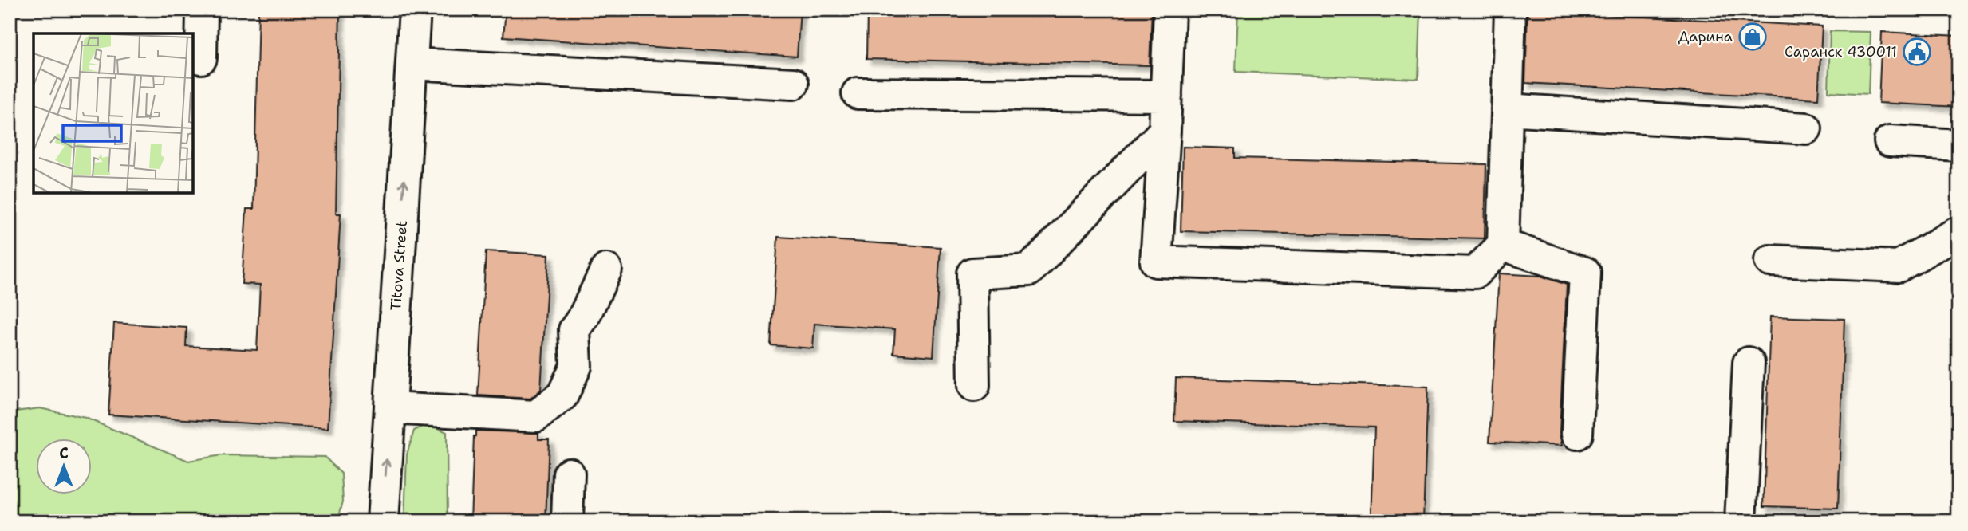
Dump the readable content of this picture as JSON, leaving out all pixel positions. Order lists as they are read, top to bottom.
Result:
{
  "streets": {
    "main road": ["Titova Street"]
  },
  "one_way": ["Titova Street"],
  "places": {
    "shop": ["Дарина"],
    "public building": ["Саранск 430011"]
  },
  "north": "top"
}
